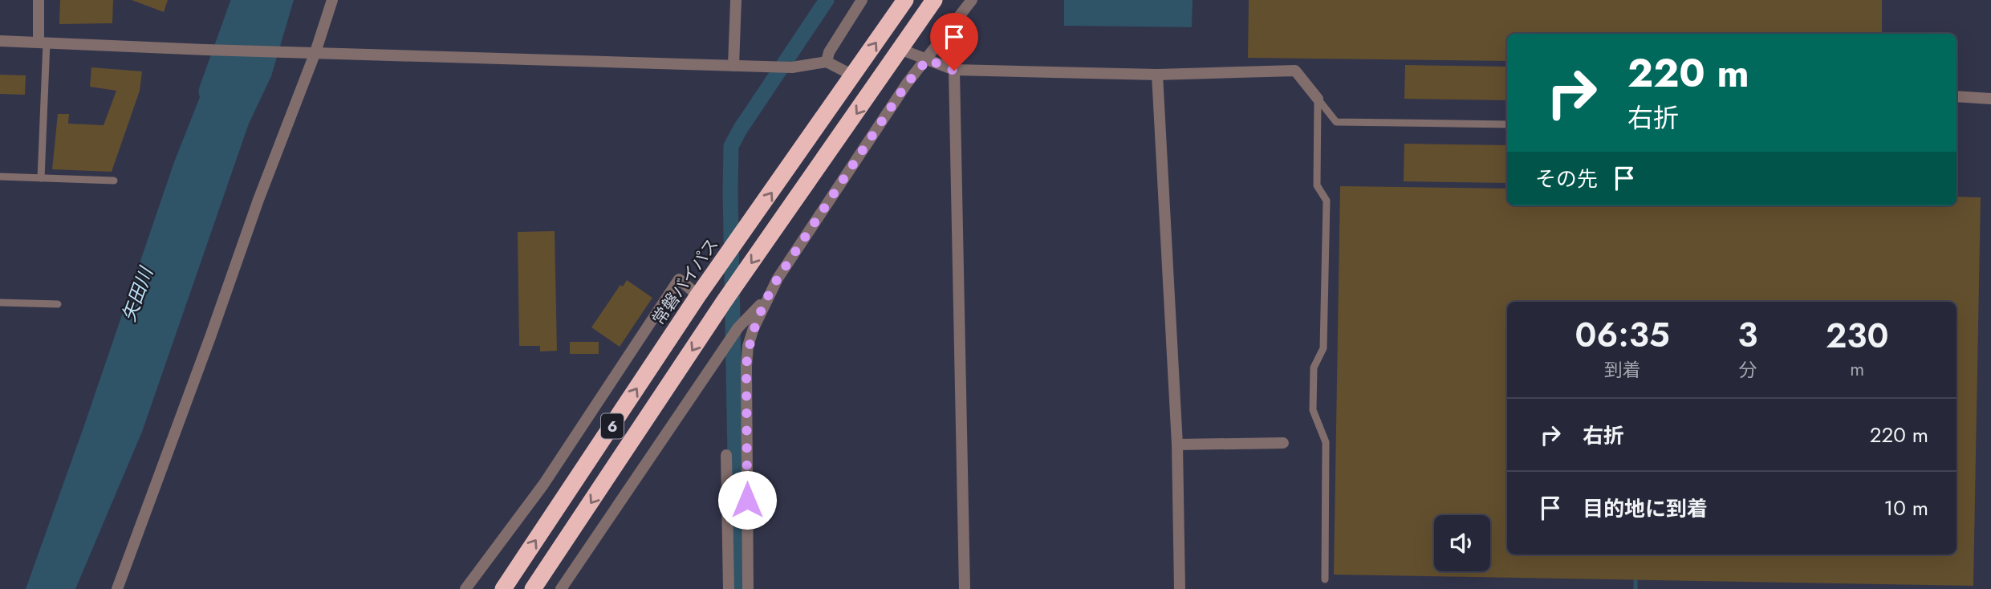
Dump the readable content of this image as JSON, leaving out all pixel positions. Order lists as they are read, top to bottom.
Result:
{
  "streets": {
    "highway": ["常磐バイパス", "6"]
  },
  "water": ["矢田川"],
  "page": {
    "turn": ["220 m", "右折"],
    "then": "その先",
    "eta": [
      "06:35",
      "到着",
      "3",
      "分",
      "230",
      "m"
    ],
    "list": [
      {
        "name": "右折",
        "value": "220 m"
      },
      {
        "name": "目的地に到着",
        "value": "10 m"
      }
    ]
  }
}
